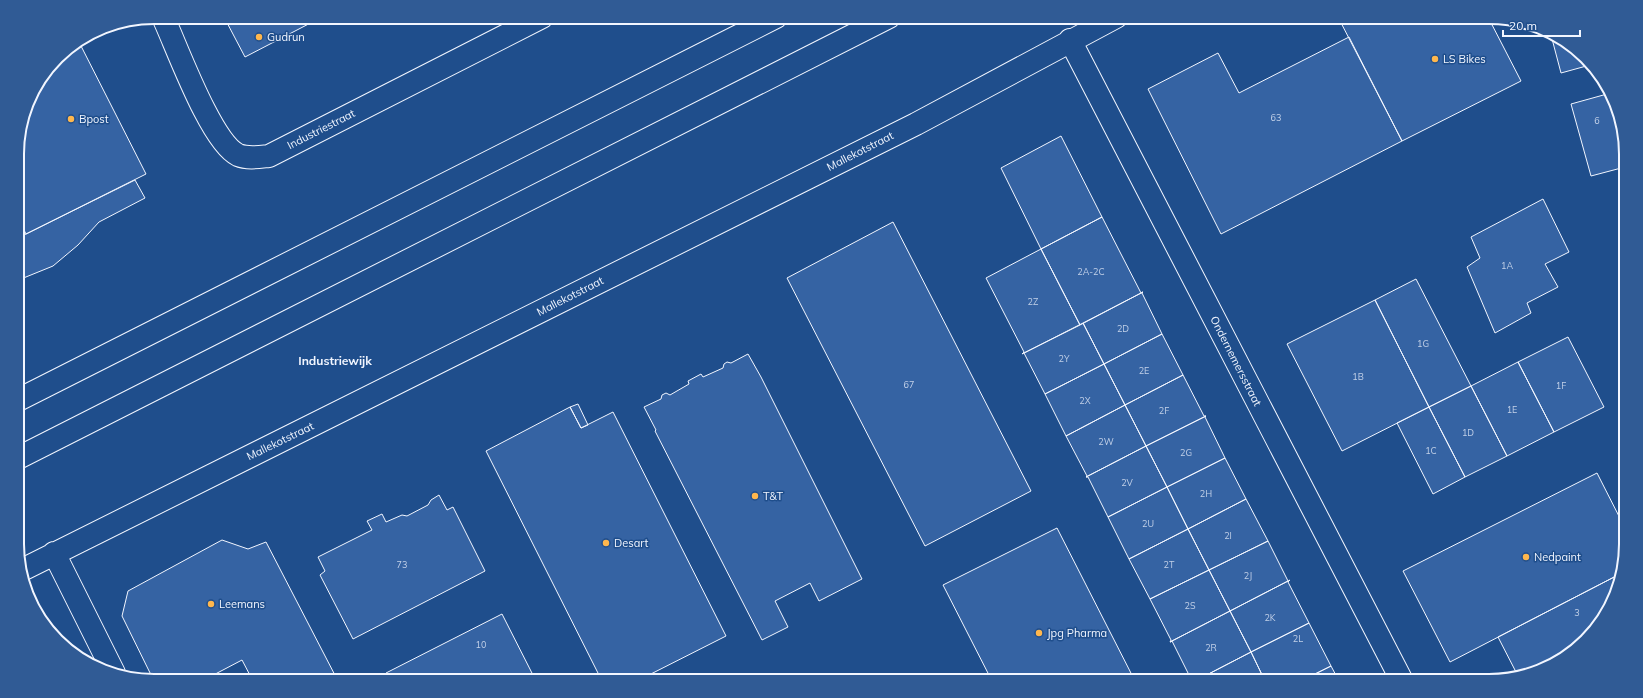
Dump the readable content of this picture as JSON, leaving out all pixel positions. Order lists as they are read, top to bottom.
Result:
{
  "streets": {
    "main road": ["Industriestraat", "Mallekotstraat", "Ondernemersstraat"]
  },
  "crossings": [
    ["Mallekotstraat", "Ondernemersstraat"]
  ],
  "districts": ["Industriewijk"],
  "places": [
    "Gudrun",
    "LS Bikes",
    "Bpost",
    "T&T",
    "Desart",
    "Nedpaint",
    "Leemans",
    "Jpg Pharma"
  ],
  "house_numbers": [
    "63",
    "6",
    "1A",
    "2A-2C",
    "2Z",
    "2D",
    "1G",
    "2Y",
    "2E",
    "1B",
    "67",
    "1F",
    "2X",
    "1E",
    "2F",
    "1D",
    "2W",
    "1C",
    "2G",
    "2V",
    "2H",
    "2U",
    "2I",
    "73",
    "2T",
    "2J",
    "2S",
    "3",
    "2K",
    "2L",
    "10",
    "2R"
  ],
  "scale_bar": "20 m"
}
